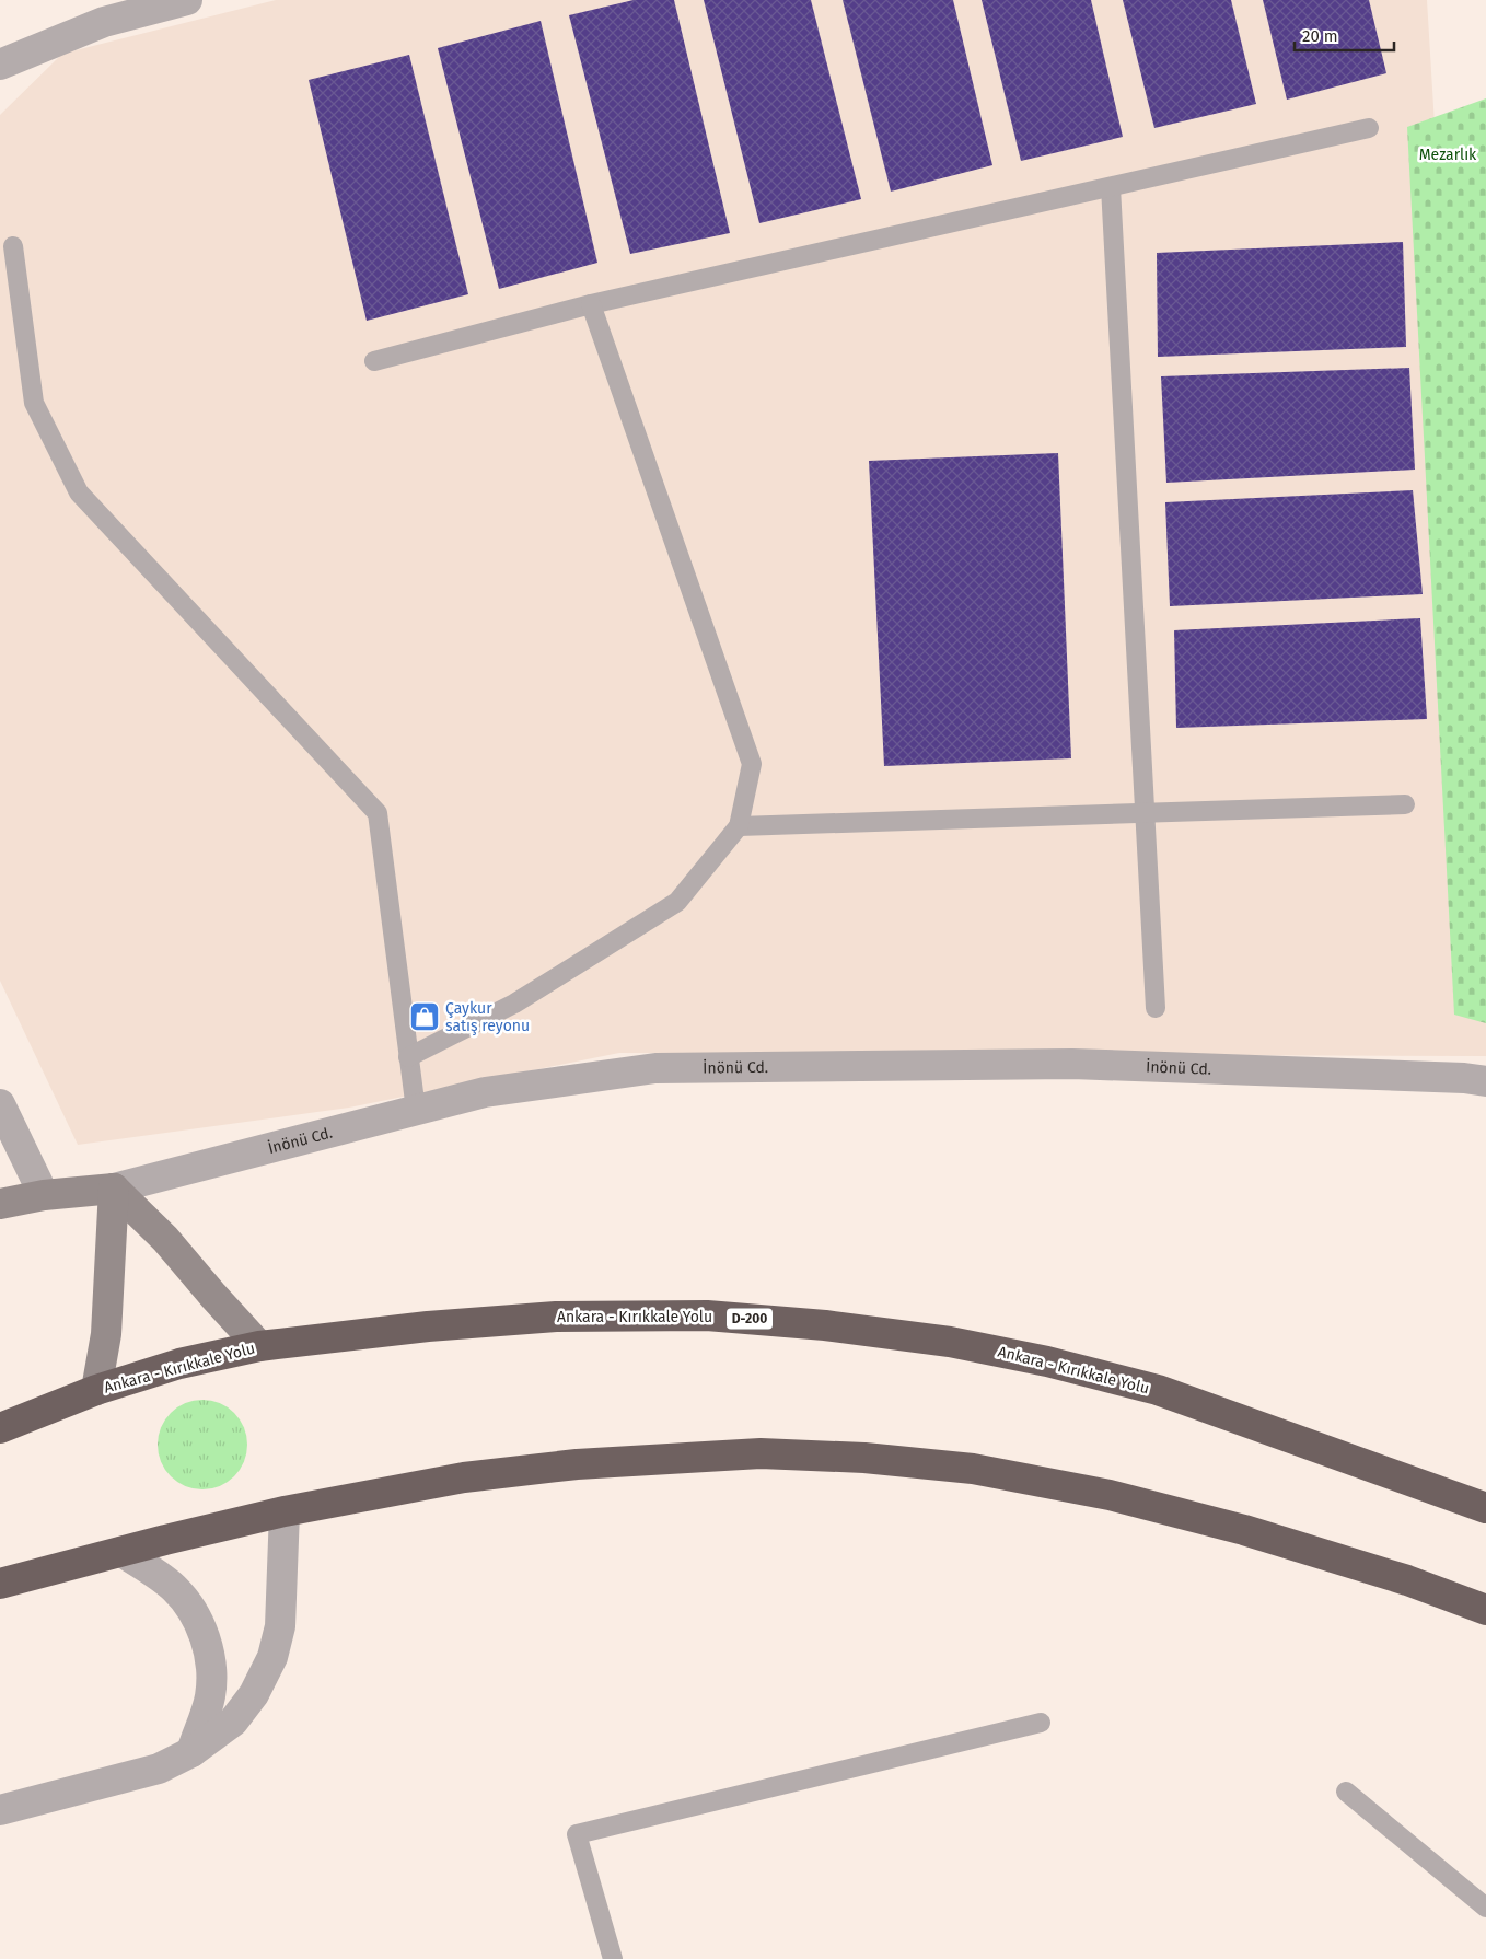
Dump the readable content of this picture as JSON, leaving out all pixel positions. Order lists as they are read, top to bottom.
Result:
{
  "streets": {
    "highway": ["Ankara - Kırıkkale Yolu", "D-200"],
    "street": ["İnönü Cd."]
  },
  "parks": ["Mezarlık"],
  "places": {
    "shop": ["Çaykur satış reyonu"]
  },
  "scale_bar": "20 m"
}
